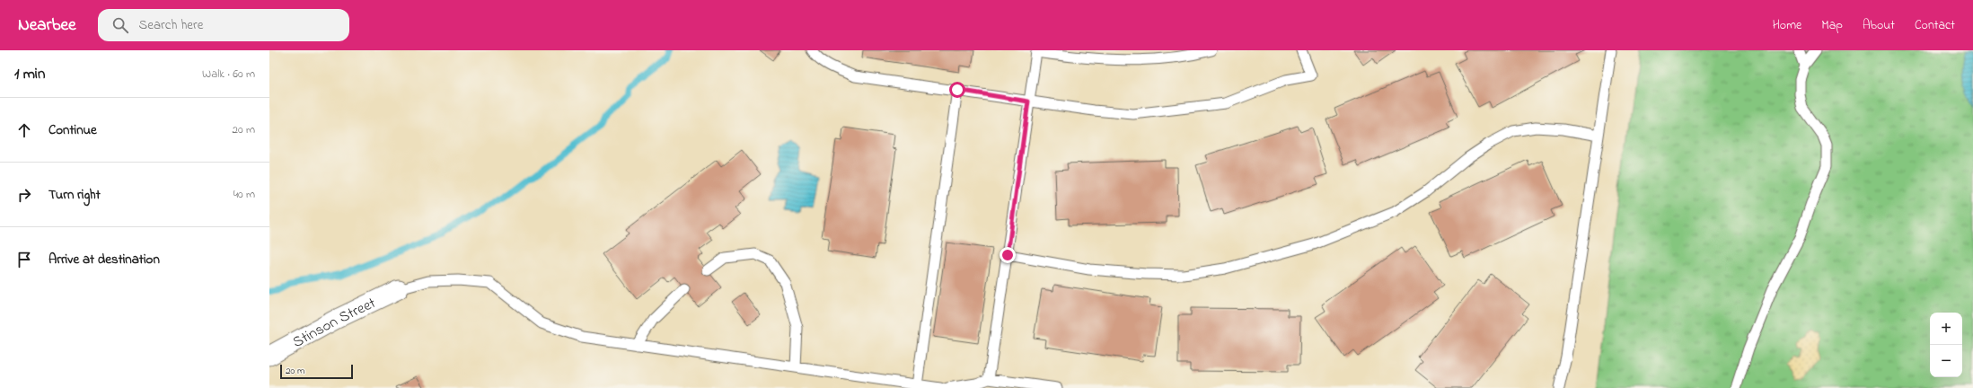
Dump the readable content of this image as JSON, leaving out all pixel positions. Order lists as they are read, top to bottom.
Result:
{
  "streets": {
    "street": ["Stinson Street"]
  },
  "scale_bar": "20 m",
  "page": {
    "header": "Nearbee",
    "search": "Search here",
    "nav": [
      "Home",
      "Map",
      "About",
      "Contact"
    ],
    "heading": ["1 min", "Walk · 60 m"],
    "list": [
      ["Continue", "20 m"],
      ["Turn right", "40 m"],
      "Arrive at destination"
    ],
    "map_buttons": ["+", "−"],
    "scale": "20 m"
  }
}
